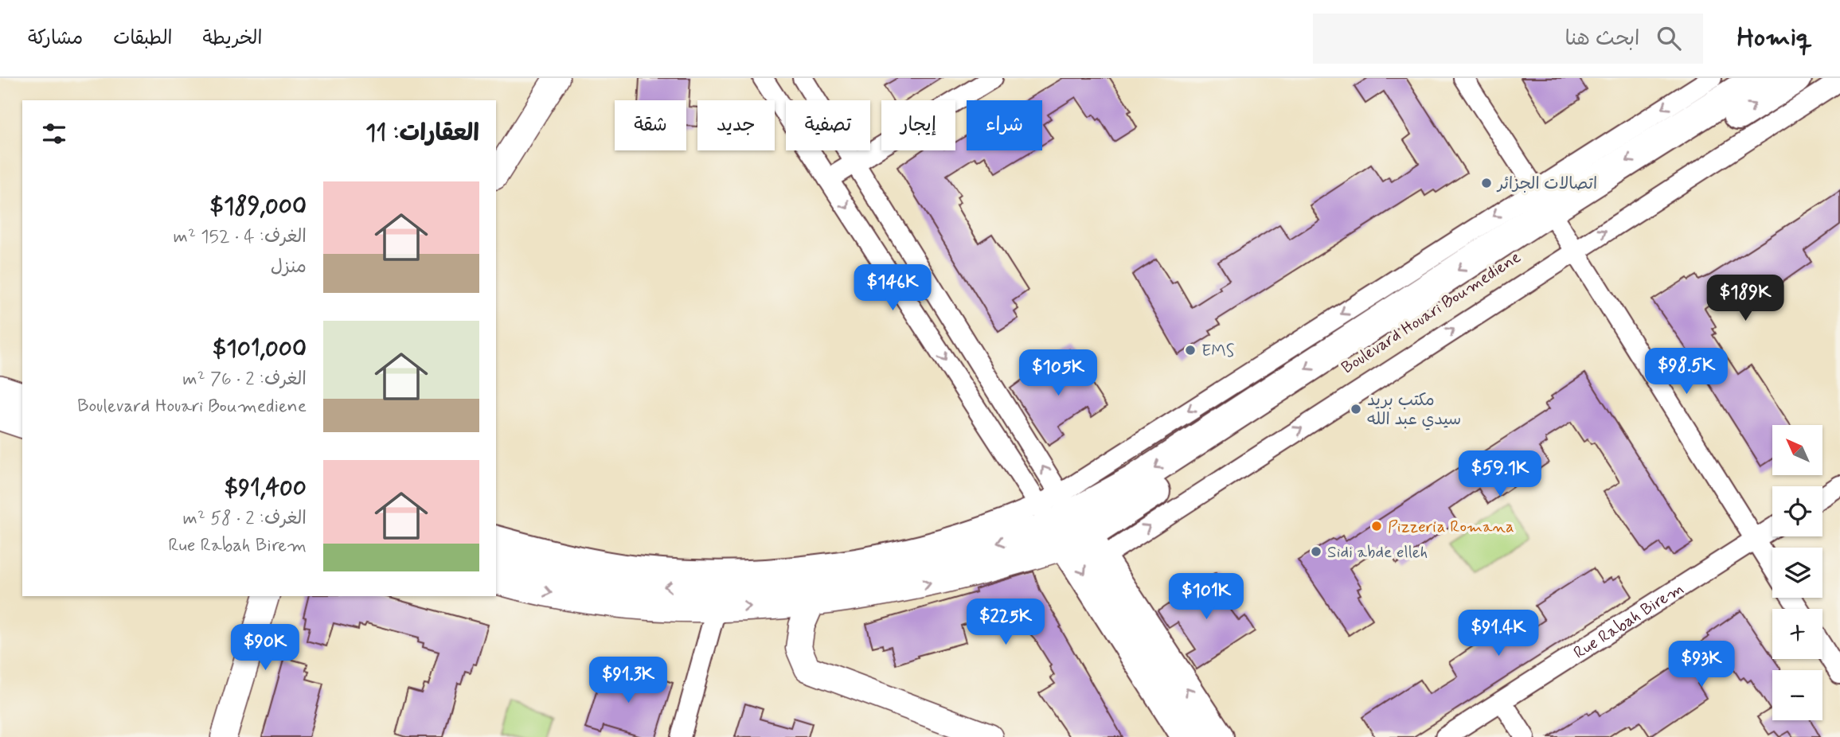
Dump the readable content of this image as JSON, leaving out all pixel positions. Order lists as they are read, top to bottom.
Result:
{
  "streets": {
    "main road": ["Boulevard Houari Boumediene"],
    "street": ["Rue Rabah Birem"]
  },
  "places": [
    "اتصالات الجزائر",
    "EMS",
    "مكتب بريد سيدي عبد الله",
    "Pizzeria Romana",
    "Sidi abde elleh"
  ],
  "north": "top left",
  "page": {
    "header": "Homiq",
    "search": "ابحث هنا",
    "nav": ["الخريطة", "الطبقات", "مشاركة"],
    "chip": [
      "شراء",
      "إيجار",
      "تصفية",
      "جديد",
      "شقة"
    ],
    "heading": "العقارات: 11",
    "list": [
      {
        "name": "$189,000",
        "note": "الغرف: 4 · 152 m² · منزل"
      },
      {
        "name": "$101,000",
        "note": "الغرف: 2 · 76 m² · Boulevard Houari Boumediene"
      },
      {
        "name": "$91,400",
        "note": "الغرف: 2 · 58 m² · Rue Rabah Birem"
      }
    ],
    "price": [
      "$146K",
      "$189K",
      "$98.5K",
      "$105K",
      "$59.1K",
      "$101K",
      "$225K",
      "$91.4K",
      "$90K",
      "$93K",
      "$91.3K"
    ],
    "map_buttons": ["+", "−"]
  }
}
